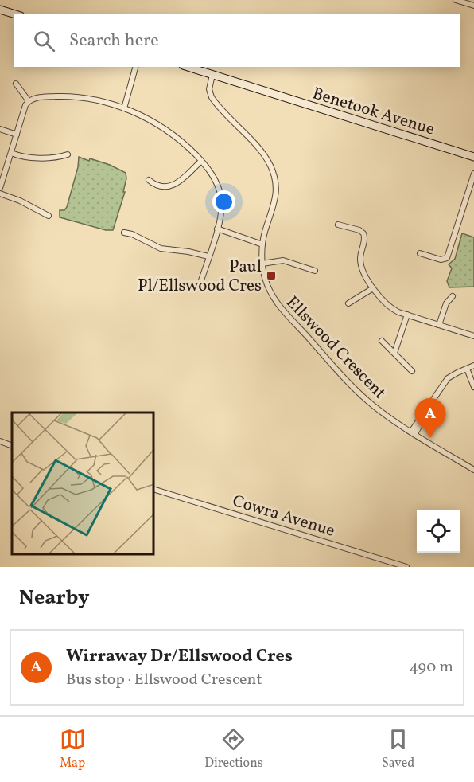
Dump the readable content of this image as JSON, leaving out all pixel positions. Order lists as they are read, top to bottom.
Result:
{
  "streets": {
    "main road": ["Benetook Avenue"],
    "street": ["Ellswood Crescent", "Cowra Avenue"]
  },
  "crossings": [
    ["Benetook Avenue", "Ellswood Crescent"]
  ],
  "places": {
    "transit": ["Paul Pl/Ellswood Cres"]
  },
  "page": {
    "search": "Search here",
    "pins": "A",
    "heading": "Nearby",
    "list": [
      {
        "mark": "A",
        "name": "Wirraway Dr/Ellswood Cres",
        "note": "Bus stop · Ellswood Crescent",
        "value": "490 m"
      }
    ],
    "nav": ["Map", "Directions", "Saved"]
  }
}
